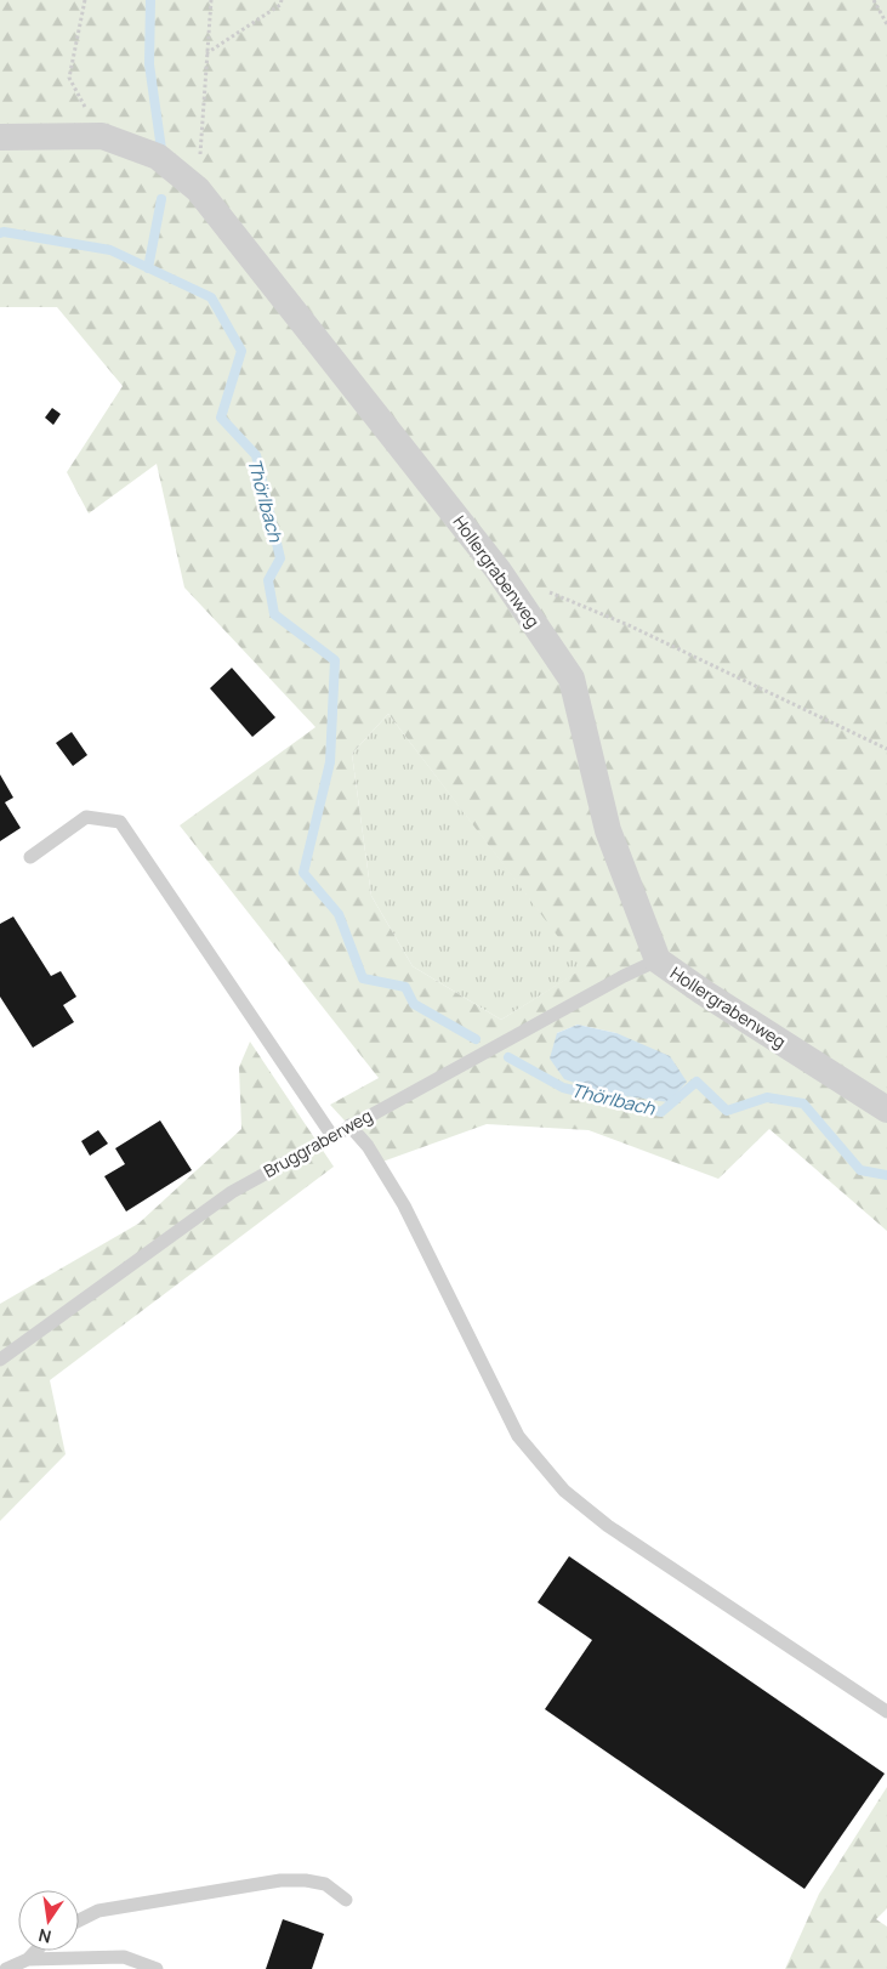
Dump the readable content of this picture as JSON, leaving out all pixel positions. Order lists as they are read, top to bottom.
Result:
{
  "streets": {
    "street": ["Hollergrabenweg"],
    "lane": ["Bruggraberweg"]
  },
  "crossings": [
    ["Hollergrabenweg", "Bruggraberweg"]
  ],
  "water": ["Thörlbach"],
  "north": "bottom"
}
